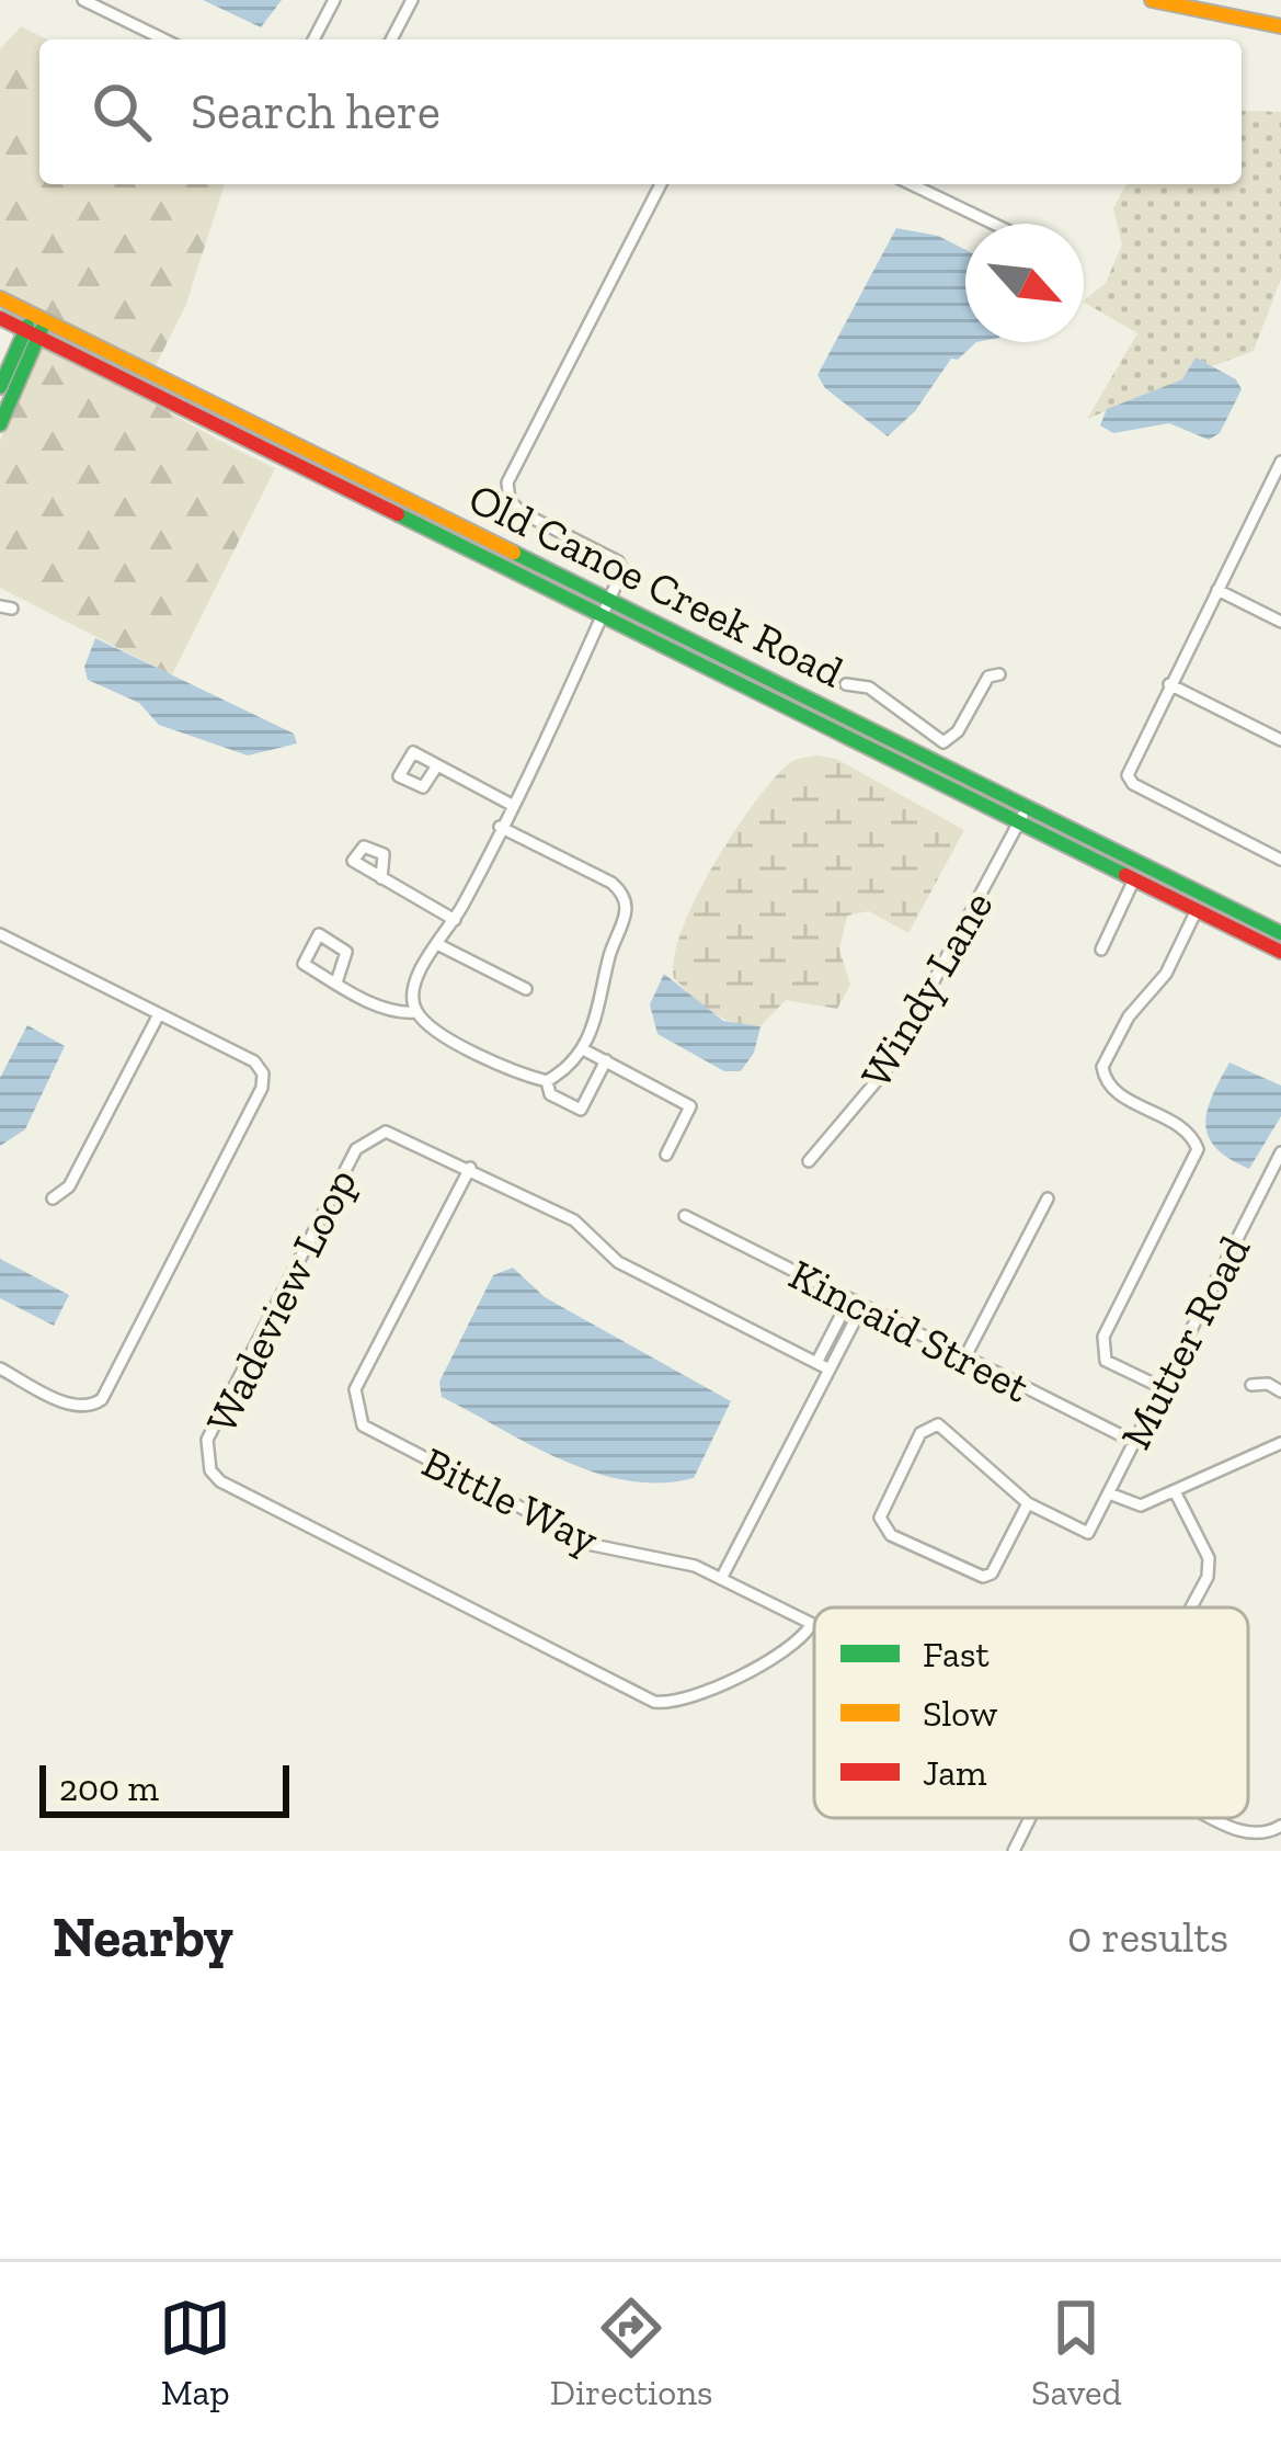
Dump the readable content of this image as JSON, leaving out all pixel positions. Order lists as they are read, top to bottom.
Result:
{
  "streets": {
    "main road": ["Old Canoe Creek Road"],
    "street": [
      "Windy Lane",
      "Wadeview Loop",
      "Kincaid Street",
      "Mutter Road",
      "Bittle Way"
    ]
  },
  "crossings": [
    ["Old Canoe Creek Road", "Windy Lane"],
    ["Wadeview Loop", "Bittle Way"],
    ["Kincaid Street", "Mutter Road"]
  ],
  "legend": ["Fast", "Slow", "Jam"],
  "scale_bar": "200 m",
  "north": "bottom right",
  "page": {
    "search": "Search here",
    "scale": "200 m",
    "heading": ["Nearby", "0 results"],
    "nav": ["Map", "Directions", "Saved"]
  }
}
